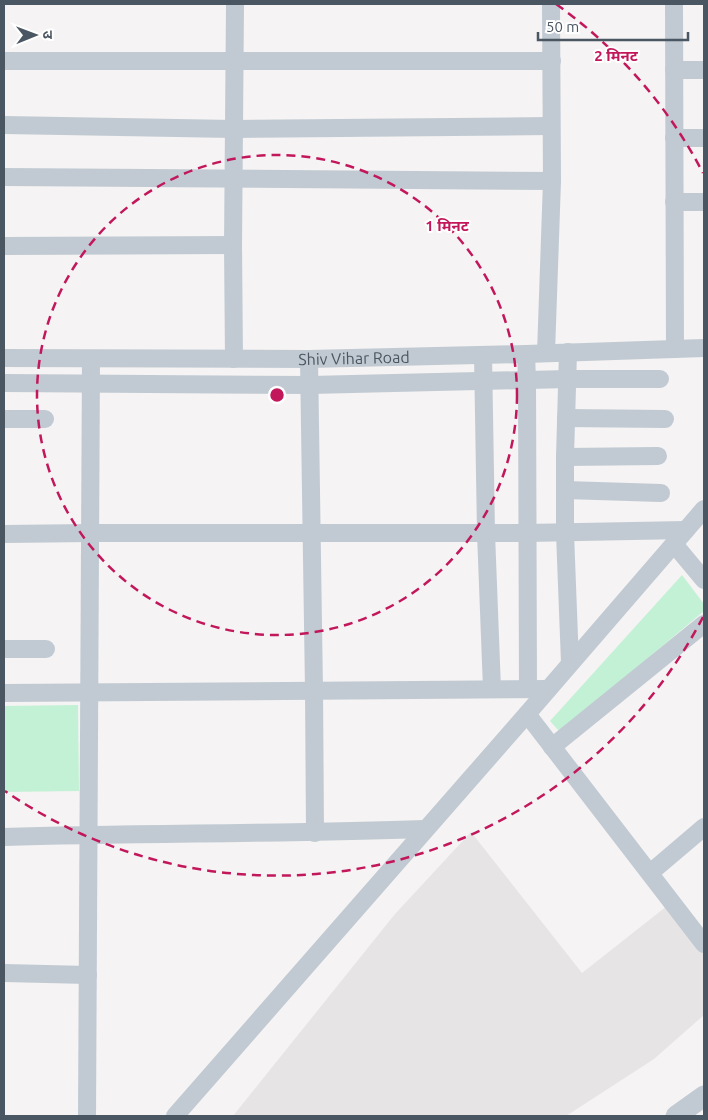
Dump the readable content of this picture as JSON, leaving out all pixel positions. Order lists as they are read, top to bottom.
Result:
{
  "streets": {
    "street": ["Shiv Vihar Road"]
  },
  "scale_bar": "50 m",
  "north": "right",
  "rings": ["2 मिनट", "1 मिनट"]
}
